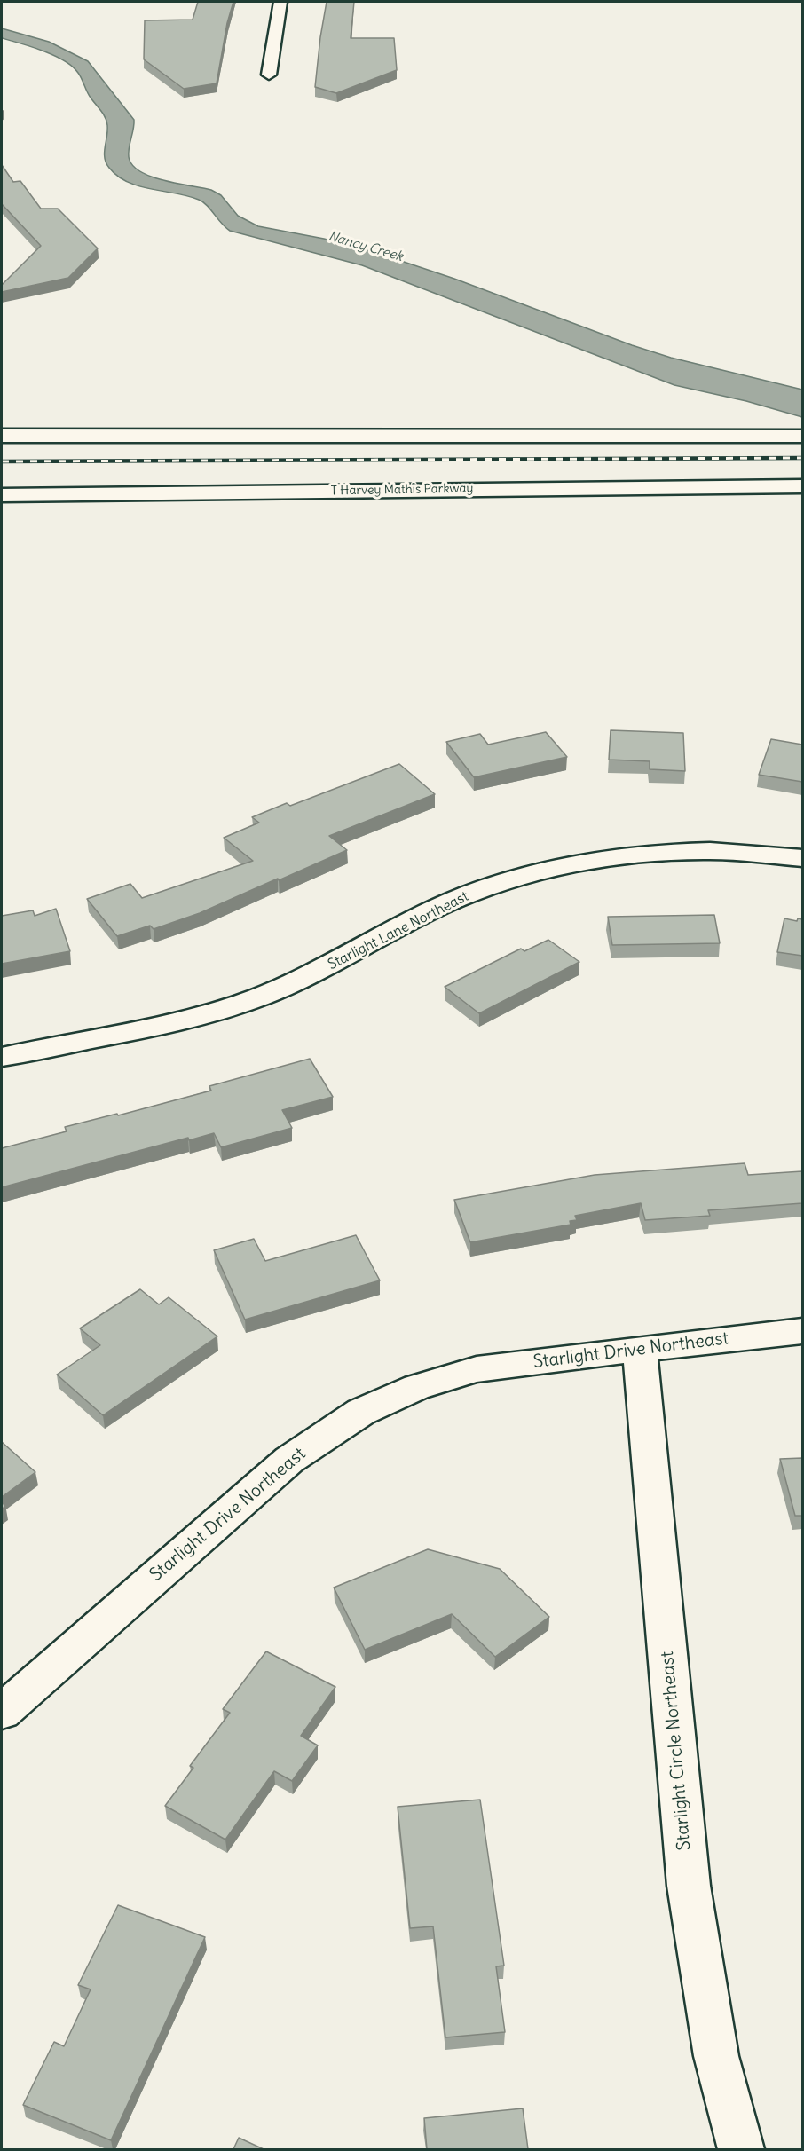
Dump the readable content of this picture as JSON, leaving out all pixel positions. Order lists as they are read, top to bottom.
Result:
{
  "streets": {
    "main road": [
      "T Harvey Mathis Parkway",
      "Starlight Lane Northeast",
      "Starlight Drive Northeast",
      "Starlight Circle Northeast"
    ]
  },
  "crossings": [
    ["Starlight Drive Northeast", "Starlight Circle Northeast"]
  ],
  "water": ["Nancy Creek"]
}
